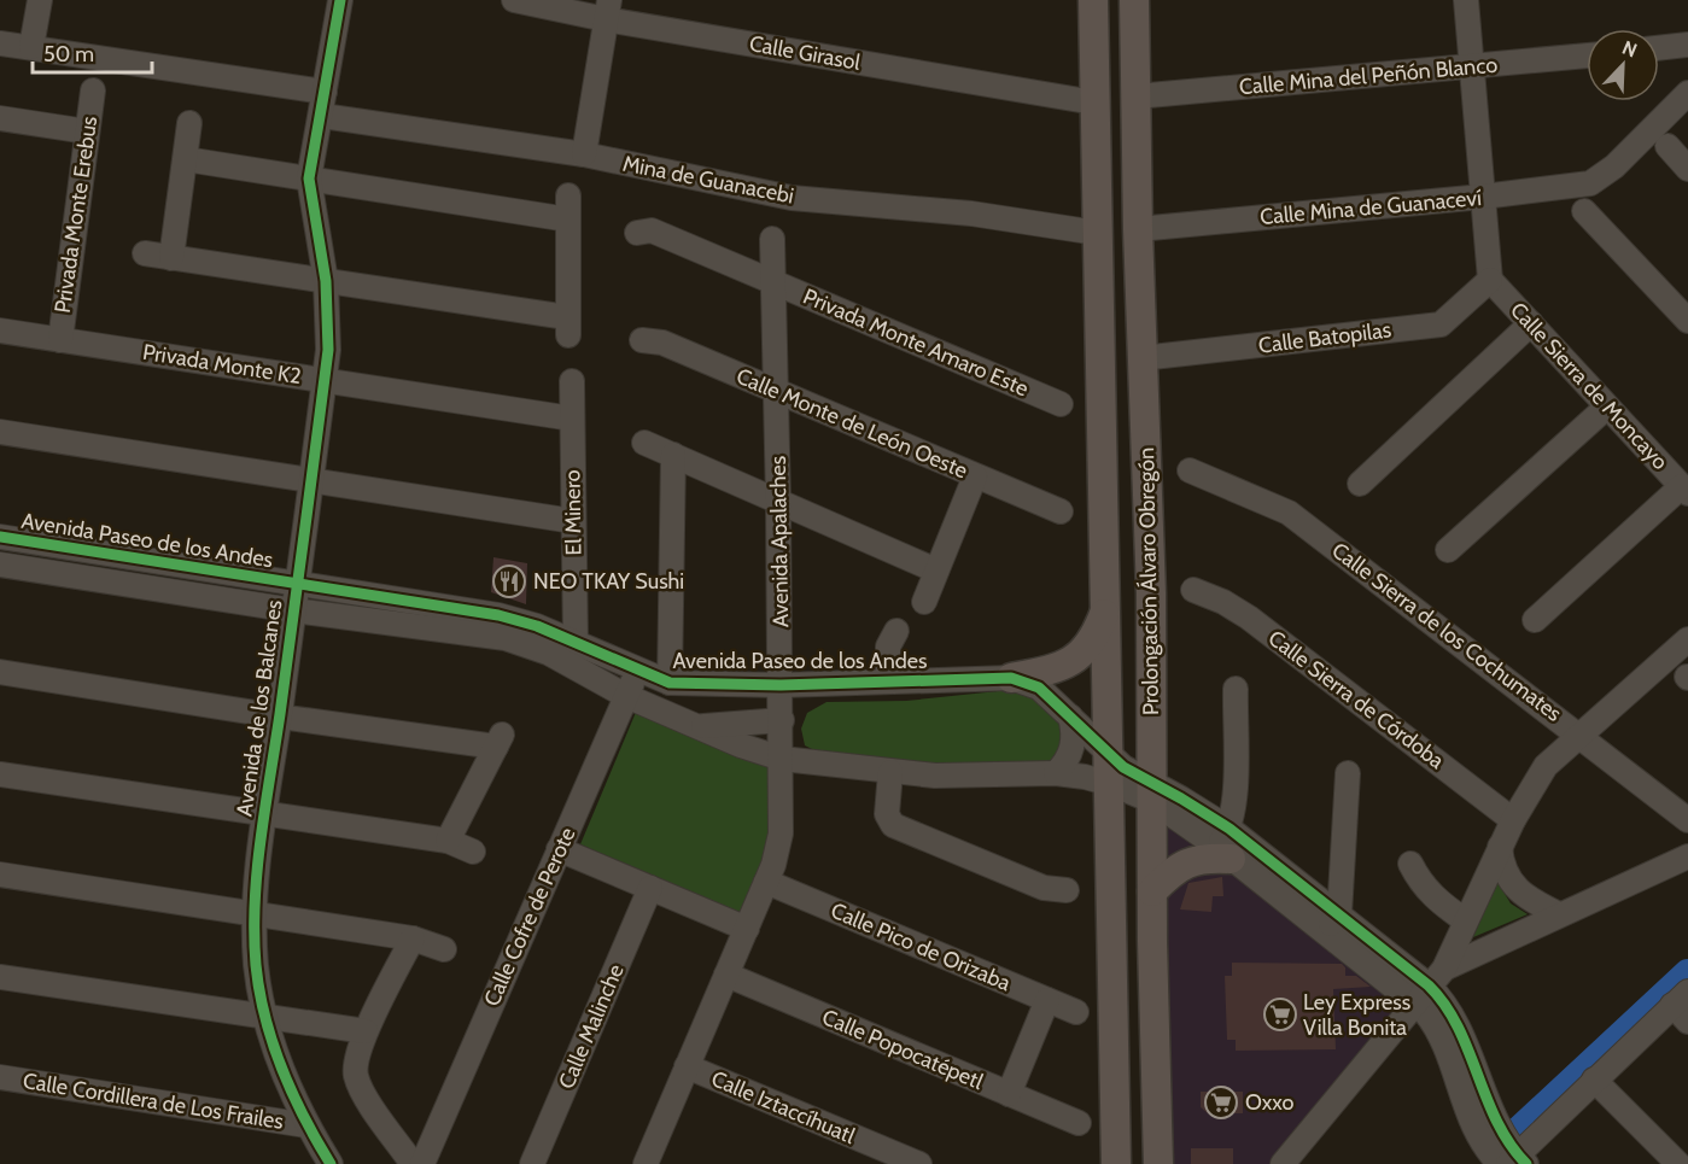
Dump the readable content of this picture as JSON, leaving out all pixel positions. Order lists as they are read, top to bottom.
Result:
{
  "streets": {
    "main road": ["Prolongación Álvaro Obregón"],
    "street": [
      "Calle Girasol",
      "Calle Mina del Peñón Blanco",
      "Mina de Guanacebi",
      "Calle Mina de Guanaceví",
      "Privada Monte Erebus",
      "Calle Batopilas",
      "Privada Monte Amaro Este",
      "Privada Monte K2",
      "Calle Sierra de Moncayo",
      "Calle Monte de León Oeste",
      "El Minero",
      "Avenida Paseo de los Andes",
      "Avenida Apalaches",
      "Calle Sierra de los Cochumates",
      "Calle Sierra de Córdoba",
      "Avenida de los Balcanes",
      "Calle Cofre de Perote",
      "Calle Pico de Orizaba",
      "Calle Malinche",
      "Calle Popocatépetl",
      "Calle Cordillera de Los Frailes",
      "Calle Iztaccíhuatl"
    ]
  },
  "crossings": [
    ["Calle Girasol", "Prolongación Álvaro Obregón"],
    ["Calle Mina del Peñón Blanco", "Prolongación Álvaro Obregón"],
    ["Mina de Guanacebi", "Prolongación Álvaro Obregón"],
    ["Mina de Guanacebi", "Avenida de los Balcanes"],
    ["Calle Mina de Guanaceví", "Prolongación Álvaro Obregón"],
    ["Privada Monte Erebus", "Privada Monte K2"],
    ["Calle Batopilas", "Calle Sierra de Moncayo"],
    ["Calle Batopilas", "Prolongación Álvaro Obregón"],
    ["Privada Monte Amaro Este", "Avenida Apalaches"],
    ["Privada Monte K2", "El Minero"],
    ["Privada Monte K2", "Avenida de los Balcanes"],
    ["Calle Monte de León Oeste", "Avenida Apalaches"],
    ["El Minero", "Avenida Paseo de los Andes"],
    ["Avenida Paseo de los Andes", "Avenida Apalaches"],
    ["Avenida Paseo de los Andes", "Prolongación Álvaro Obregón"],
    ["Avenida Paseo de los Andes", "Avenida de los Balcanes"],
    ["Avenida Paseo de los Andes", "Calle Cofre de Perote"],
    ["Avenida Apalaches", "Calle Pico de Orizaba"],
    ["Avenida Apalaches", "Calle Popocatépetl"],
    ["Avenida Apalaches", "Calle Iztaccíhuatl"],
    ["Avenida de los Balcanes", "Calle Cordillera de Los Frailes"]
  ],
  "places": {
    "restaurant": ["NEO TKAY Sushi"],
    "supermarket": ["Ley Express Villa Bonita", "Oxxo"]
  },
  "scale_bar": "50 m",
  "north": "top right"
}
